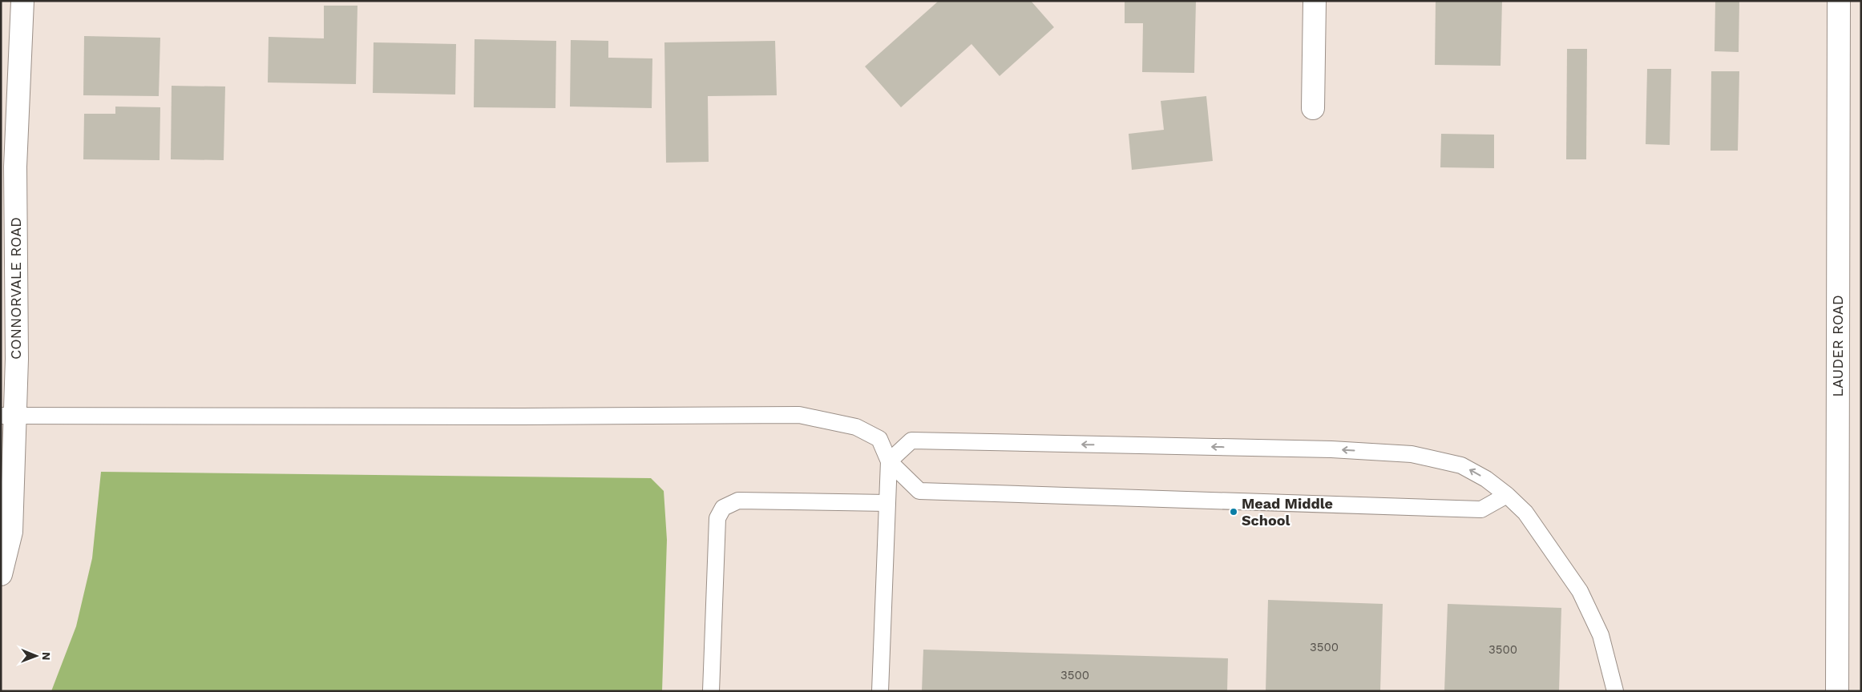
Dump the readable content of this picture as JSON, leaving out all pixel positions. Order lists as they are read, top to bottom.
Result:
{
  "streets": {
    "street": ["CONNORVALE ROAD", "LAUDER ROAD"]
  },
  "places": ["Mead Middle School"],
  "house_numbers": ["3500", "3500", "3500"],
  "north": "right"
}
